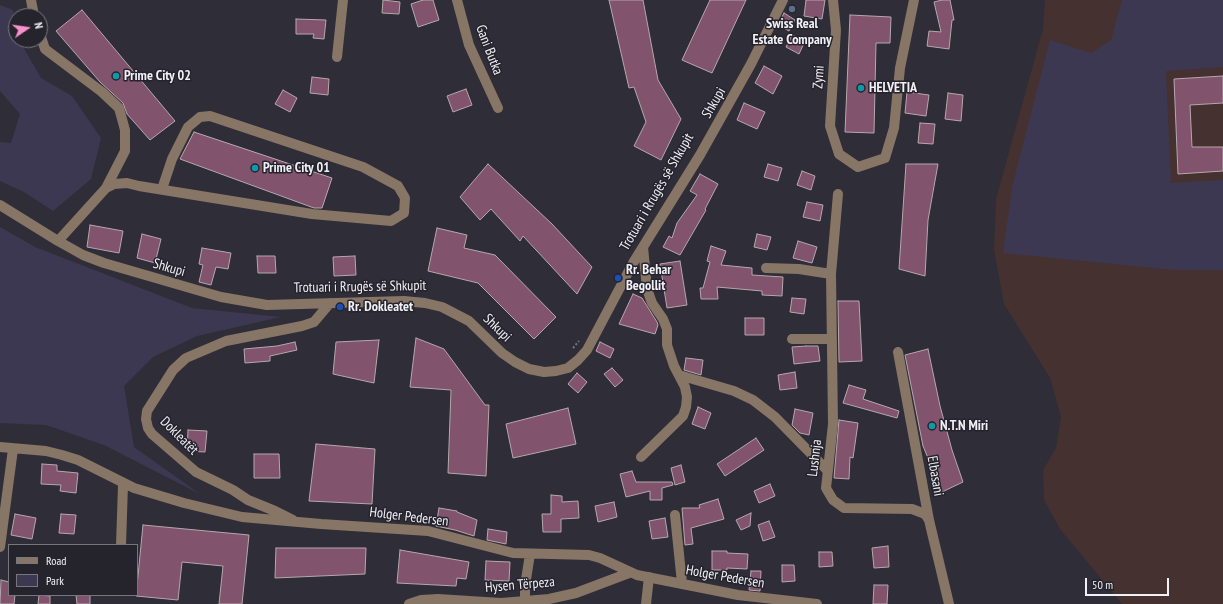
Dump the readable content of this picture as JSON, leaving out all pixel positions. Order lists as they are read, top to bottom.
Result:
{
  "streets": {
    "street": [
      "Gani Butka",
      "Zymi",
      "Shkupi",
      "Dokleatët",
      "Lushnja",
      "Elbasani",
      "Holger Pedersen",
      "Hysen Tërpeza"
    ]
  },
  "crossings": [
    ["Shkupi", "Dokleatët"],
    ["Dokleatët", "Holger Pedersen"],
    ["Lushnja", "Elbasani"],
    ["Holger Pedersen", "Hysen Tërpeza"]
  ],
  "places": [
    "Swiss Real Estate Company",
    "Prime City 02",
    "HELVETIA",
    "Prime City 01",
    "Rr. Behar Begollit",
    "Rr. Dokleatet",
    "N.T.N Miri"
  ],
  "legend": ["Road", "Park"],
  "scale_bar": "50 m",
  "north": "right"
}
